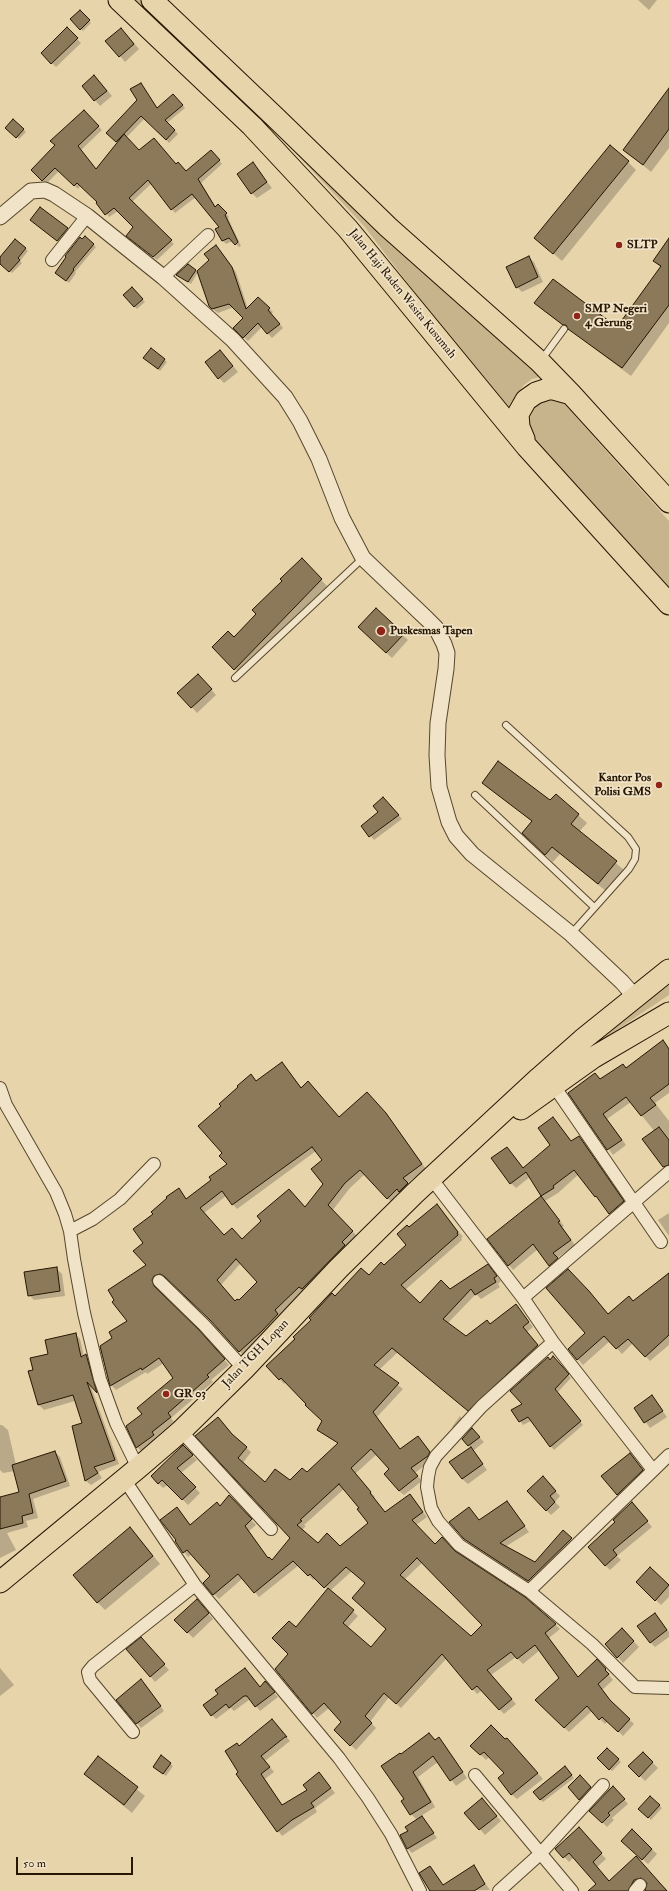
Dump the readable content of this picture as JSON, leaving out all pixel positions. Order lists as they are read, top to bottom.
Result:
{
  "streets": {
    "highway": ["Jalan Haji Raden Wasita Kusumah", "Jalan TGH Lopan"]
  },
  "places": [
    "SLTP",
    "SMP Negeri 4 Gerung",
    "Puskesmas Tapen",
    "Kantor Pos Polisi GMS",
    "GR 03"
  ],
  "scale_bar": "50 m"
}
